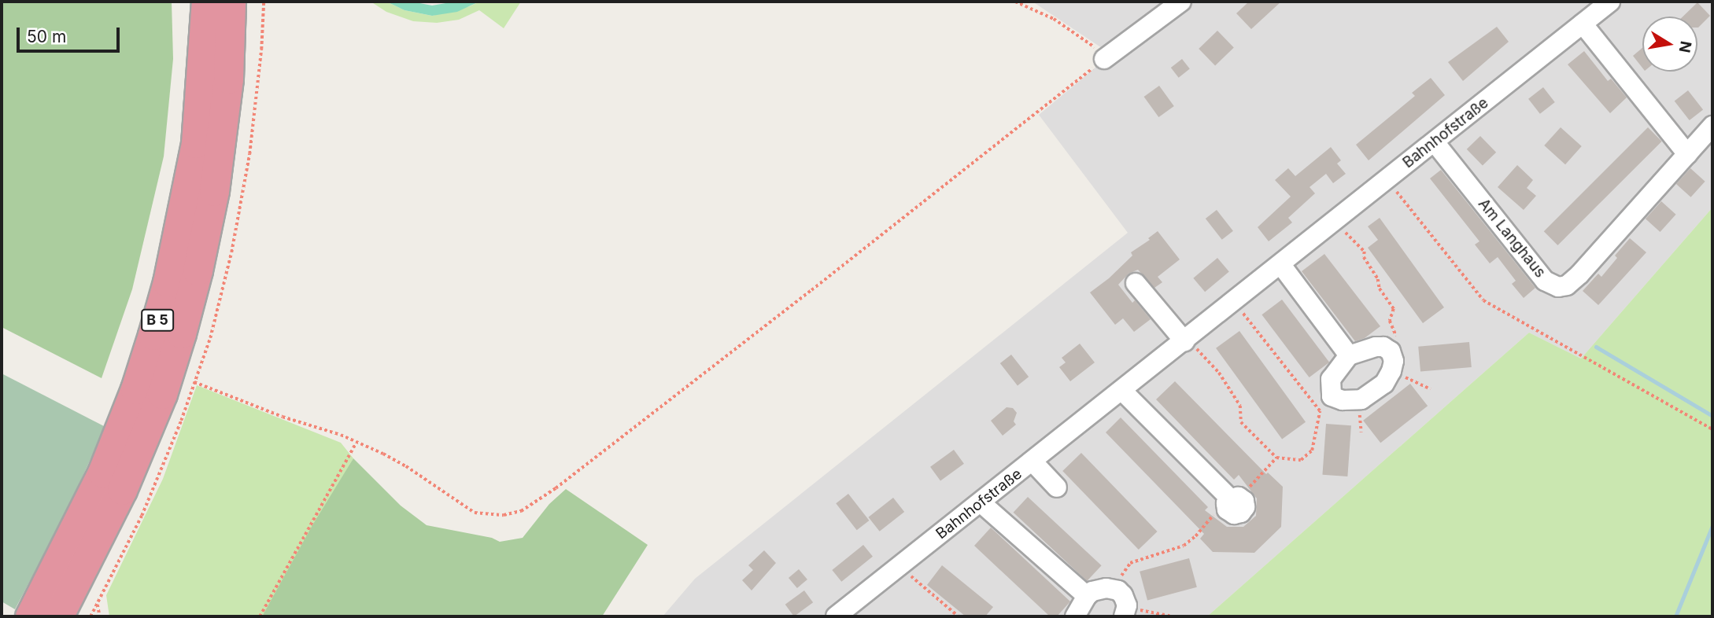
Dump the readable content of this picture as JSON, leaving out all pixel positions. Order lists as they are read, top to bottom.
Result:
{
  "streets": {
    "highway": ["B 5"],
    "street": ["Bahnhofstraße", "Am Langhaus"]
  },
  "crossings": [
    ["Bahnhofstraße", "Am Langhaus"]
  ],
  "scale_bar": "50 m",
  "north": "right"
}
